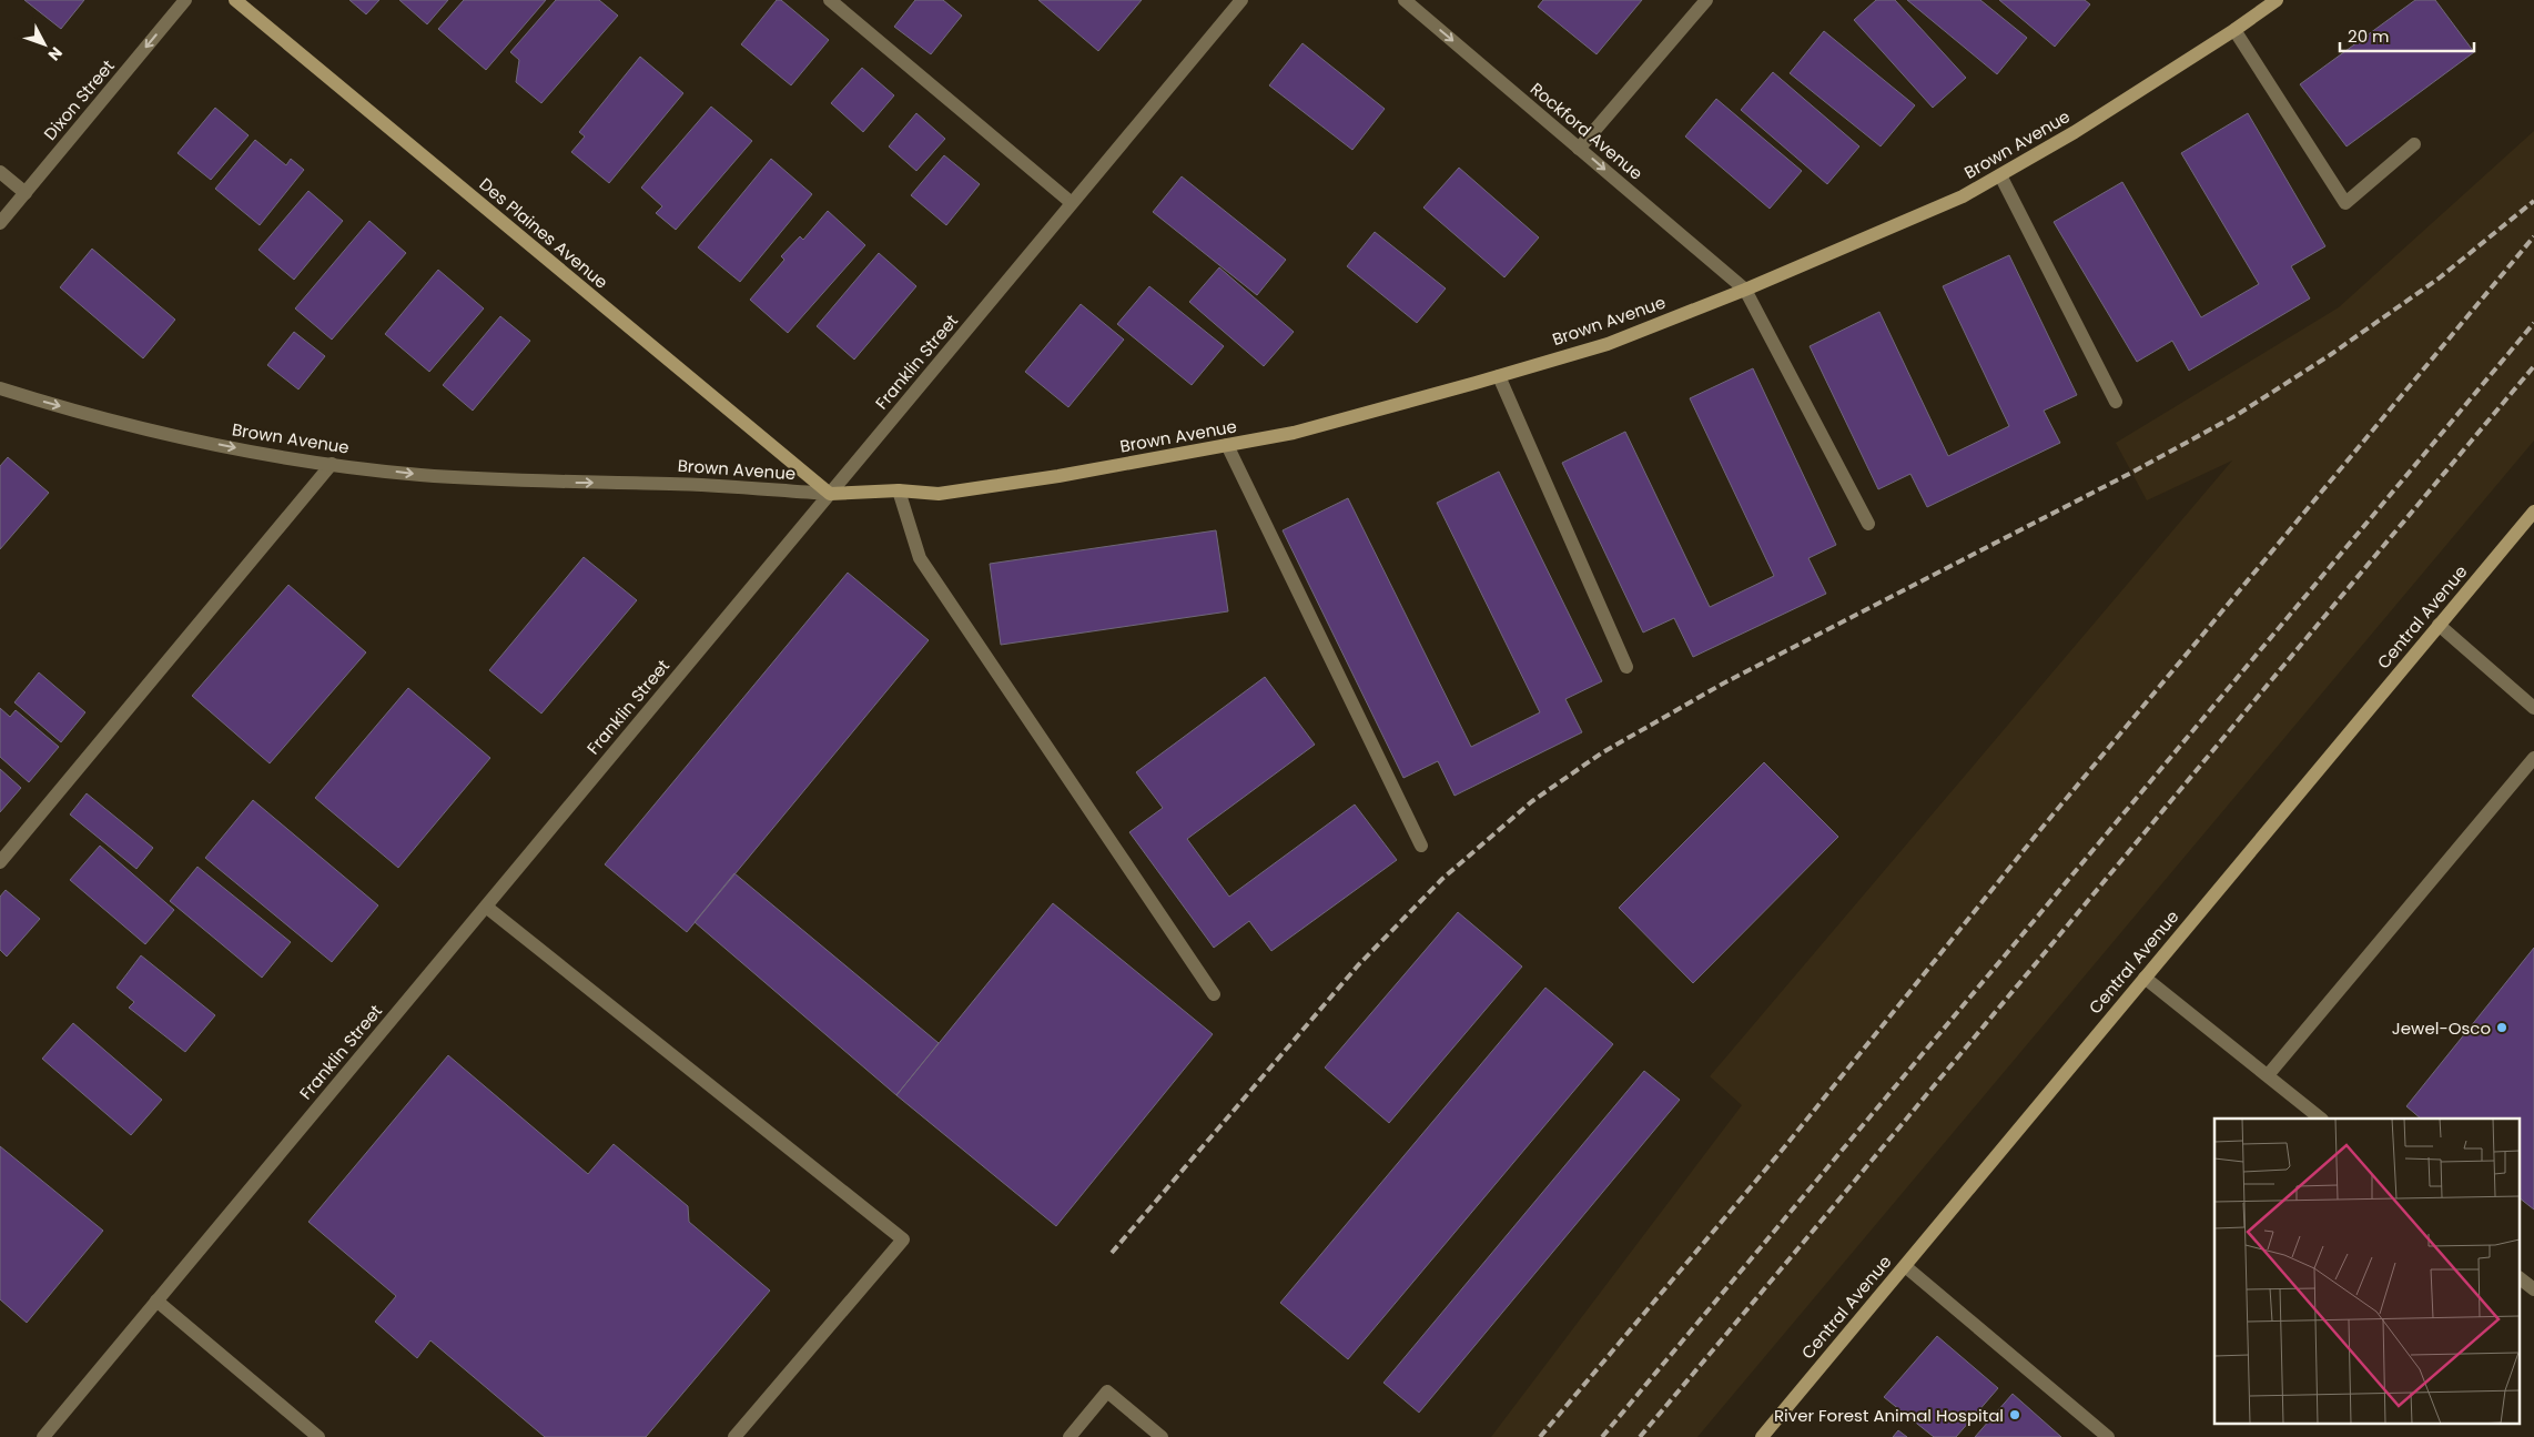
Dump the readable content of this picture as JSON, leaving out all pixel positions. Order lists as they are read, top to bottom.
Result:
{
  "streets": {
    "street": [
      "Dixon Street",
      "Rockford Avenue",
      "Brown Avenue",
      "Des Plaines Avenue",
      "Franklin Street",
      "Central Avenue"
    ]
  },
  "crossings": [
    ["Rockford Avenue", "Brown Avenue"],
    ["Brown Avenue", "Des Plaines Avenue"],
    ["Brown Avenue", "Franklin Street"],
    ["Des Plaines Avenue", "Franklin Street"]
  ],
  "one_way": ["Dixon Street", "Rockford Avenue"],
  "places": ["Jewel-Osco", "River Forest Animal Hospital"],
  "scale_bar": "20 m",
  "north": "bottom right"
}
